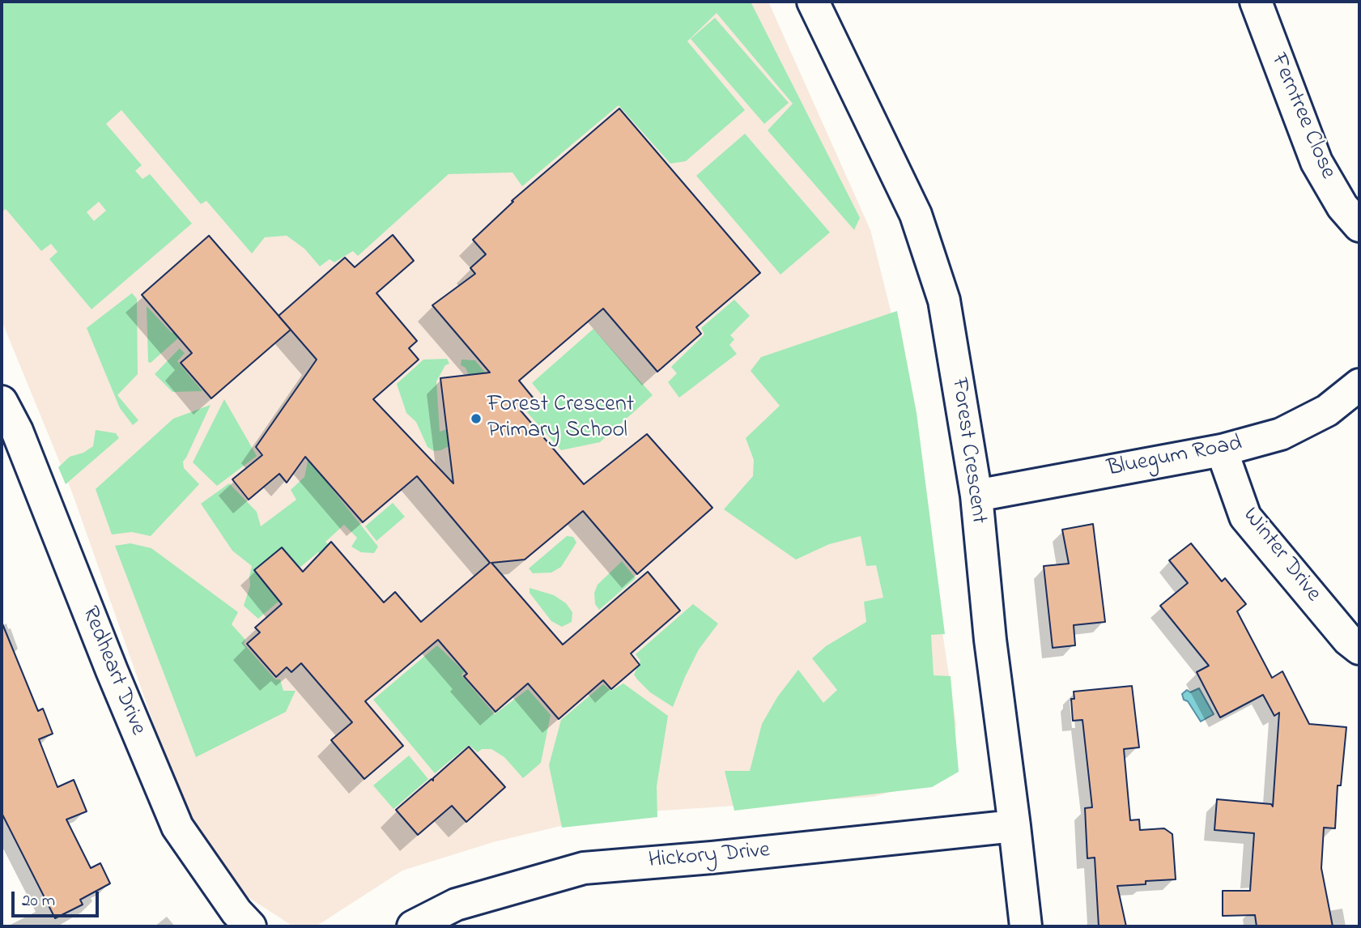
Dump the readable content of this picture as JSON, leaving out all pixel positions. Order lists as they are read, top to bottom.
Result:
{
  "streets": {
    "street": [
      "Ferntree Close",
      "Forest Crescent",
      "Bluegum Road",
      "Winter Drive",
      "Redheart Drive",
      "Hickory Drive"
    ]
  },
  "crossings": [
    ["Forest Crescent", "Bluegum Road"],
    ["Forest Crescent", "Hickory Drive"],
    ["Bluegum Road", "Winter Drive"]
  ],
  "places": ["Forest Crescent Primary School"],
  "scale_bar": "20 m"
}
